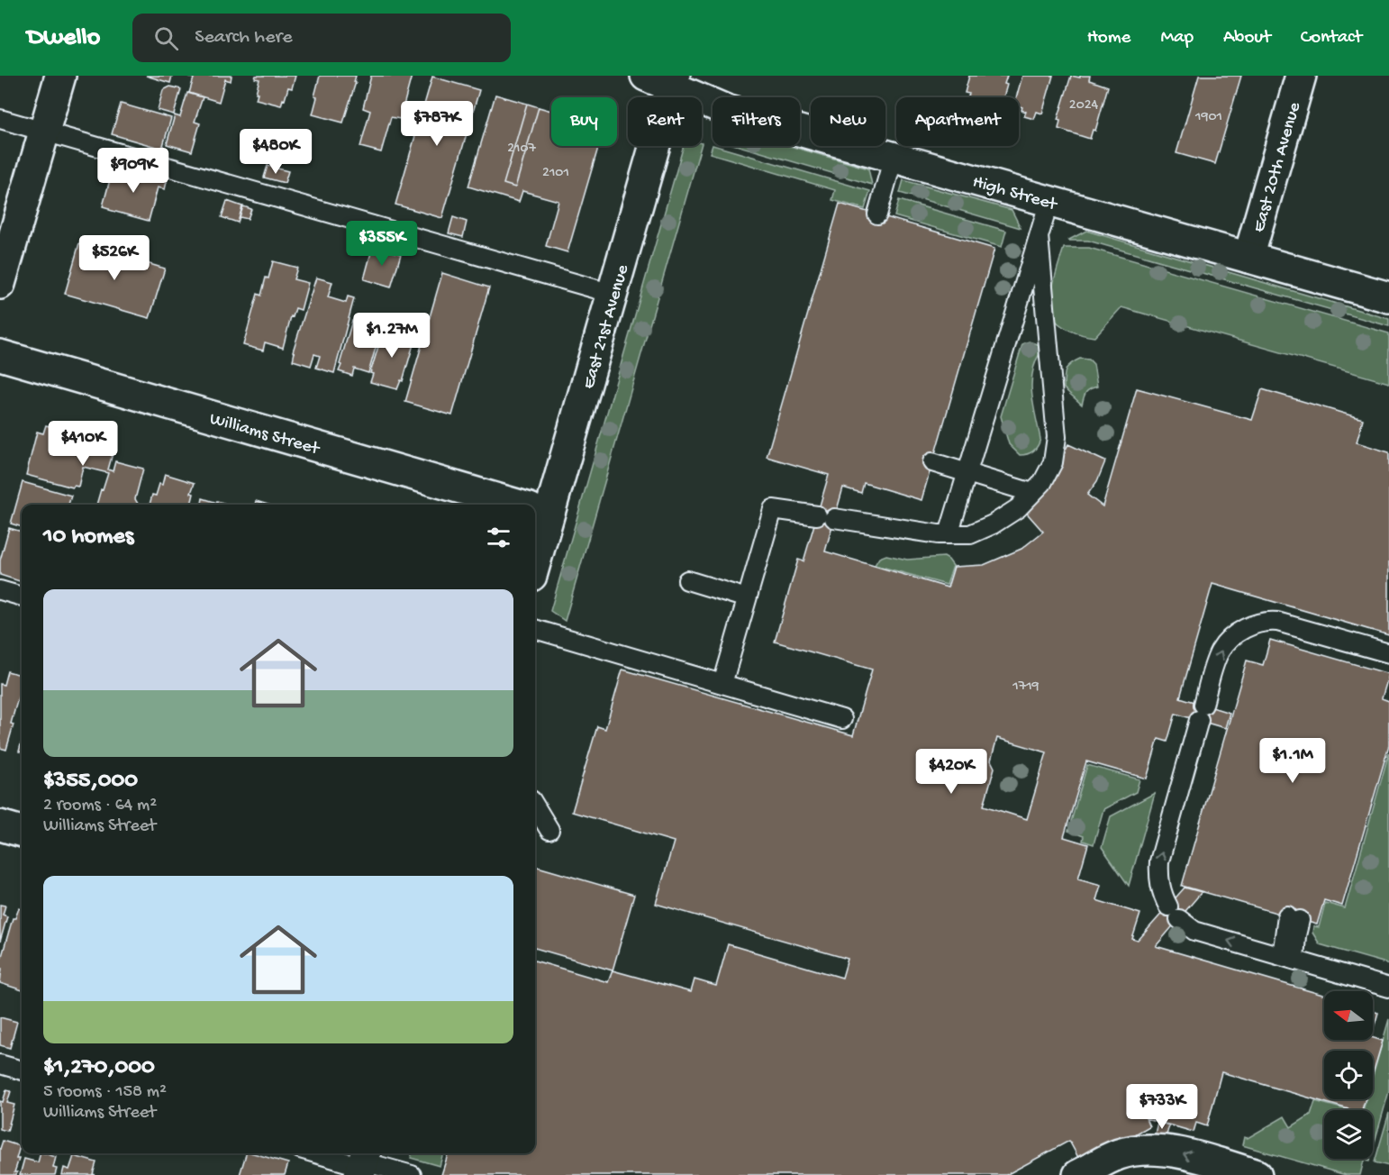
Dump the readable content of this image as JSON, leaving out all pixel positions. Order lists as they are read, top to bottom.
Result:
{
  "streets": {
    "street": [
      "East 20th Avenue",
      "High Street",
      "East 21st Avenue",
      "Williams Street"
    ]
  },
  "crossings": [
    ["East 20th Avenue", "High Street"],
    ["High Street", "East 21st Avenue"]
  ],
  "house_numbers": [
    "2024",
    "1901",
    "2107",
    "2101",
    "1719"
  ],
  "north": "left",
  "page": {
    "header": "Dwello",
    "search": "Search here",
    "nav": [
      "Home",
      "Map",
      "About",
      "Contact"
    ],
    "chip": [
      "Buy",
      "Rent",
      "Filters",
      "New",
      "Apartment"
    ],
    "price": [
      "$787K",
      "$480K",
      "$909K",
      "$355K",
      "$526K",
      "$1.27M",
      "$410K",
      "$1.1M",
      "$420K",
      "$733K"
    ],
    "heading": "10 homes",
    "list": [
      {
        "name": "$355,000",
        "note": "2 rooms · 64 m² · Williams Street"
      },
      {
        "name": "$1,270,000",
        "note": "5 rooms · 158 m² · Williams Street"
      }
    ]
  }
}
